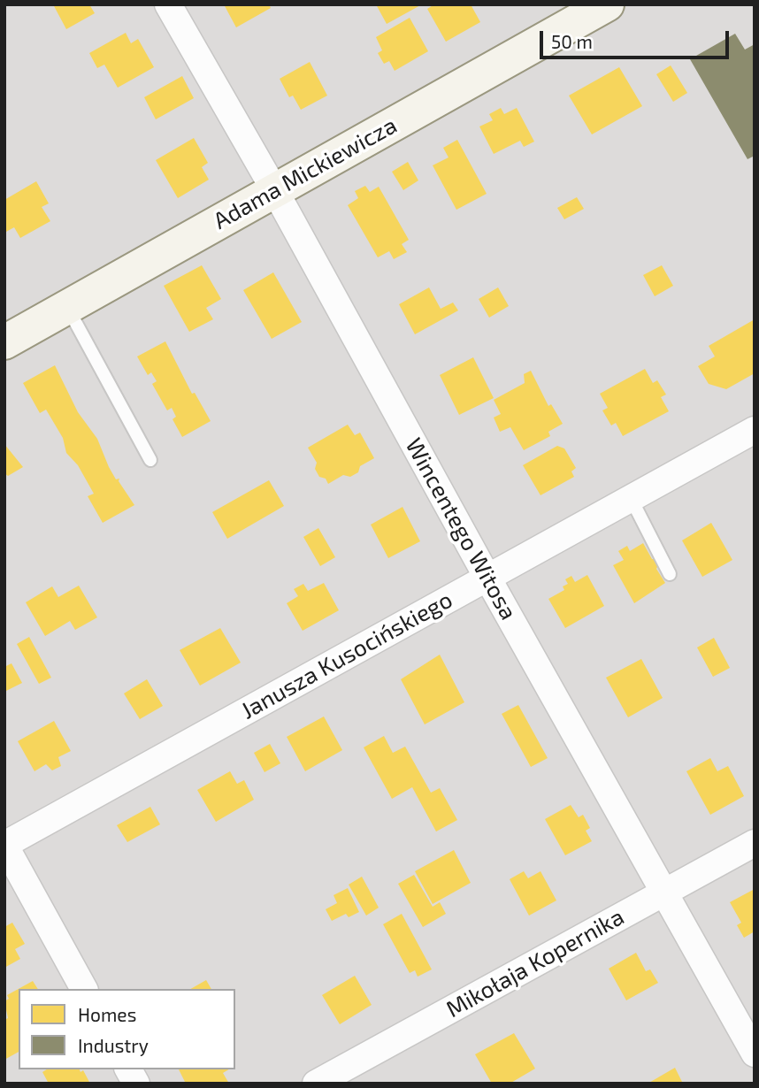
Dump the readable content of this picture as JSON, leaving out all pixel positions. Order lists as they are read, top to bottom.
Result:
{
  "streets": {
    "street": [
      "Adama Mickiewicza",
      "Wincentego Witosa",
      "Janusza Kusocińskiego",
      "Mikołaja Kopernika"
    ]
  },
  "crossings": [
    ["Adama Mickiewicza", "Wincentego Witosa"],
    ["Wincentego Witosa", "Janusza Kusocińskiego"],
    ["Wincentego Witosa", "Mikołaja Kopernika"]
  ],
  "legend": ["Homes", "Industry"],
  "scale_bar": "50 m"
}
